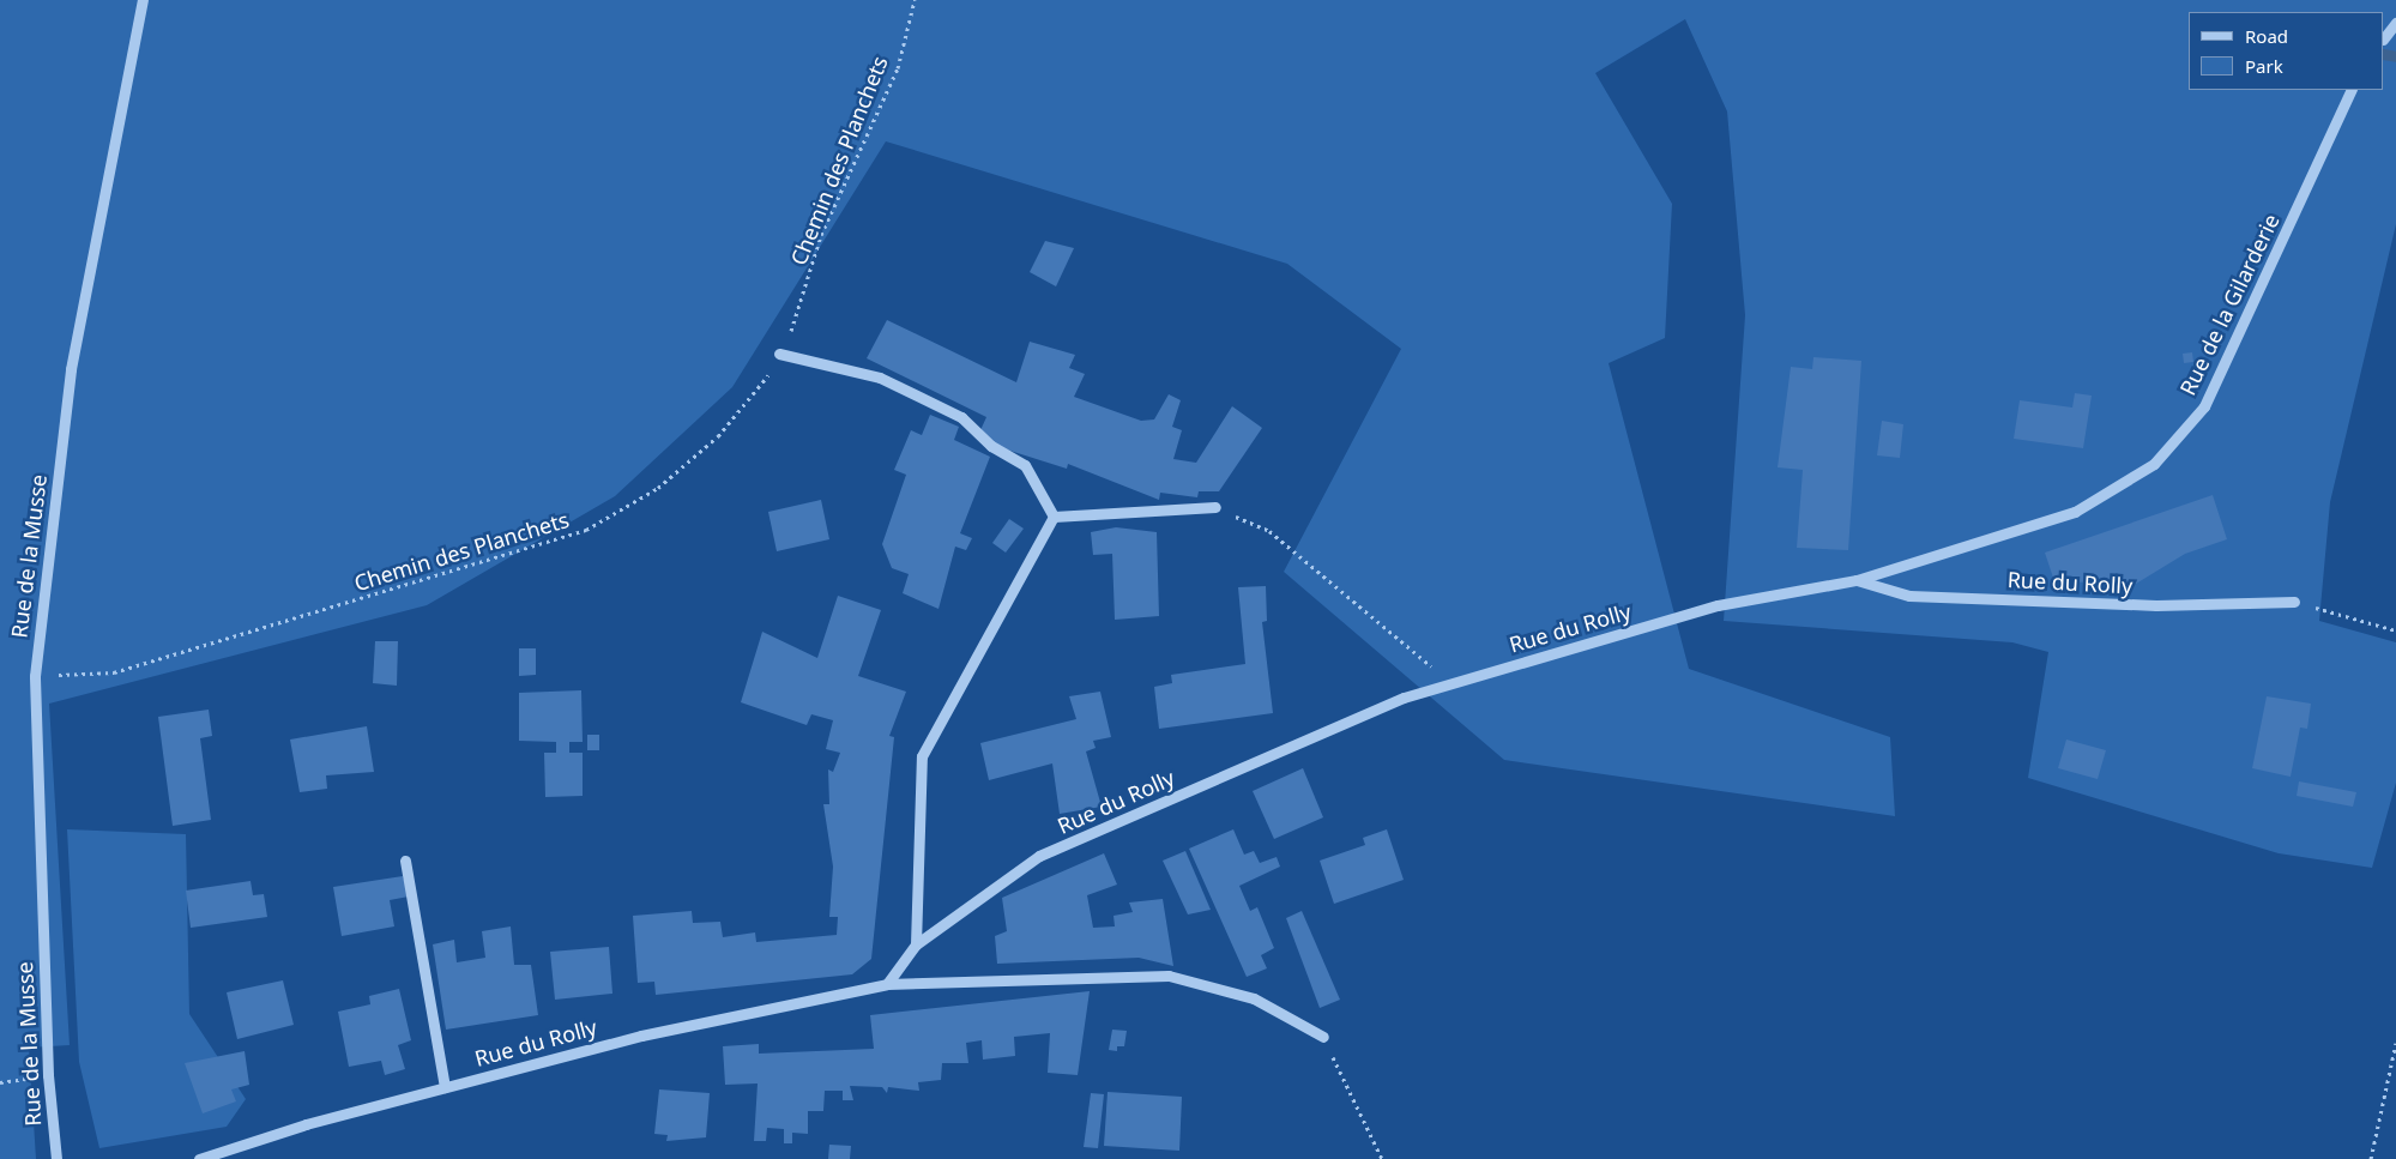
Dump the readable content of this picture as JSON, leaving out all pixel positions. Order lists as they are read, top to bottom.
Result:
{
  "streets": {
    "street": ["Rue de la Gilarderie", "Rue de la Musse", "Rue du Rolly"],
    "path": ["Chemin des Planchets"]
  },
  "crossings": [
    ["Chemin des Planchets", "Rue de la Musse"],
    ["Rue de la Gilarderie", "Rue du Rolly"]
  ],
  "legend": ["Road", "Park"]
}
